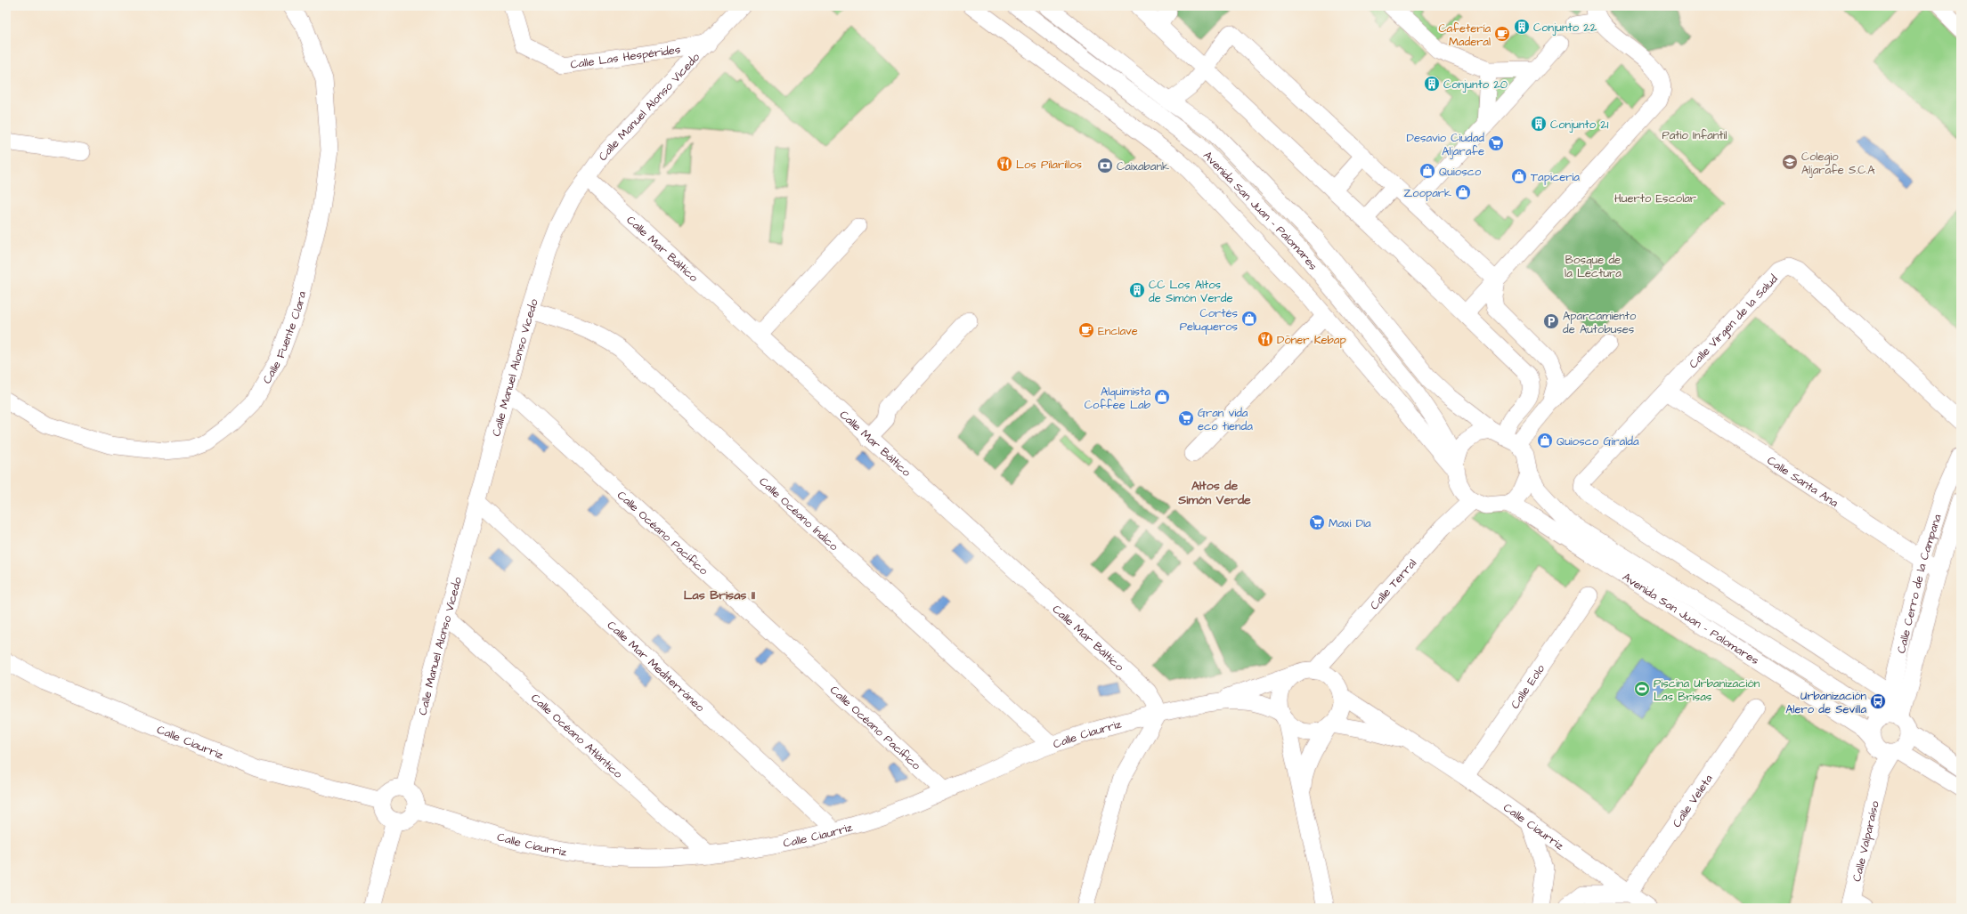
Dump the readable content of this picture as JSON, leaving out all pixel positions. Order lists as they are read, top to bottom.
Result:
{
  "streets": {
    "street": [
      "Calle Las Hespérides",
      "Calle Manuel Alonso Vicedo",
      "Avenida San Juan - Palomares",
      "Calle Mar Báltico",
      "Calle Virgen de la Salud",
      "Calle Fuente Clara",
      "Calle Santa Ana",
      "Calle Océano Índico",
      "Calle Océano Pacífico",
      "Calle Cerro de la Campana",
      "Calle Terral",
      "Calle Mar Mediterráneo",
      "Calle Eolo",
      "Calle Ciaurriz",
      "Calle Océano Atlántico",
      "Calle Veleta",
      "Calle Valparaíso"
    ]
  },
  "crossings": [
    ["Calle Las Hespérides", "Calle Manuel Alonso Vicedo"],
    ["Calle Manuel Alonso Vicedo", "Calle Mar Báltico"],
    ["Calle Manuel Alonso Vicedo", "Calle Océano Índico"],
    ["Calle Manuel Alonso Vicedo", "Calle Océano Pacífico"],
    ["Calle Manuel Alonso Vicedo", "Calle Mar Mediterráneo"],
    ["Calle Manuel Alonso Vicedo", "Calle Ciaurriz"],
    ["Calle Manuel Alonso Vicedo", "Calle Océano Atlántico"],
    ["Avenida San Juan - Palomares", "Calle Cerro de la Campana"],
    ["Avenida San Juan - Palomares", "Calle Terral"],
    ["Avenida San Juan - Palomares", "Calle Valparaíso"],
    ["Calle Mar Báltico", "Calle Ciaurriz"],
    ["Calle Virgen de la Salud", "Calle Santa Ana"],
    ["Calle Virgen de la Salud", "Calle Cerro de la Campana"],
    ["Calle Santa Ana", "Calle Cerro de la Campana"],
    ["Calle Océano Índico", "Calle Ciaurriz"],
    ["Calle Océano Pacífico", "Calle Ciaurriz"],
    ["Calle Cerro de la Campana", "Calle Valparaíso"],
    ["Calle Terral", "Calle Ciaurriz"],
    ["Calle Mar Mediterráneo", "Calle Ciaurriz"],
    ["Calle Eolo", "Calle Ciaurriz"],
    ["Calle Ciaurriz", "Calle Océano Atlántico"],
    ["Calle Ciaurriz", "Calle Veleta"]
  ],
  "districts": ["Altos de Simón Verde", "Las Brisas II"],
  "parks": ["Patio Infantil", "Huerto Escolar", "Bosque de la Lectura"],
  "places": {
    "building": [
      "Conjunto 22",
      "Conjunto 20",
      "Conjunto 21",
      "CC Los Altos de Simón Verde"
    ],
    "cafe": ["Cafetería Maderal", "Enclave"],
    "supermarket": ["Desavio Ciudad Aljarafe", "Gran vida eco tienda", "Maxi Dia"],
    "school or university": ["Colegio Aljarafe S.C.A"],
    "restaurant": ["Los Pilarillos", "Döner Kebap"],
    "bank": ["Caixabank"],
    "shop": [
      "Quiosco",
      "Tapicería",
      "Zoopark",
      "Cortés Peluqueros",
      "Alquimista Coffee Lab",
      "Quiosco Giralda"
    ],
    "parking": ["Aparcamiento de Autobuses"],
    "sports": ["Piscina Urbanización Las Brisas"],
    "bus stop": ["Urbanización Alero de Sevilla"]
  }
}
